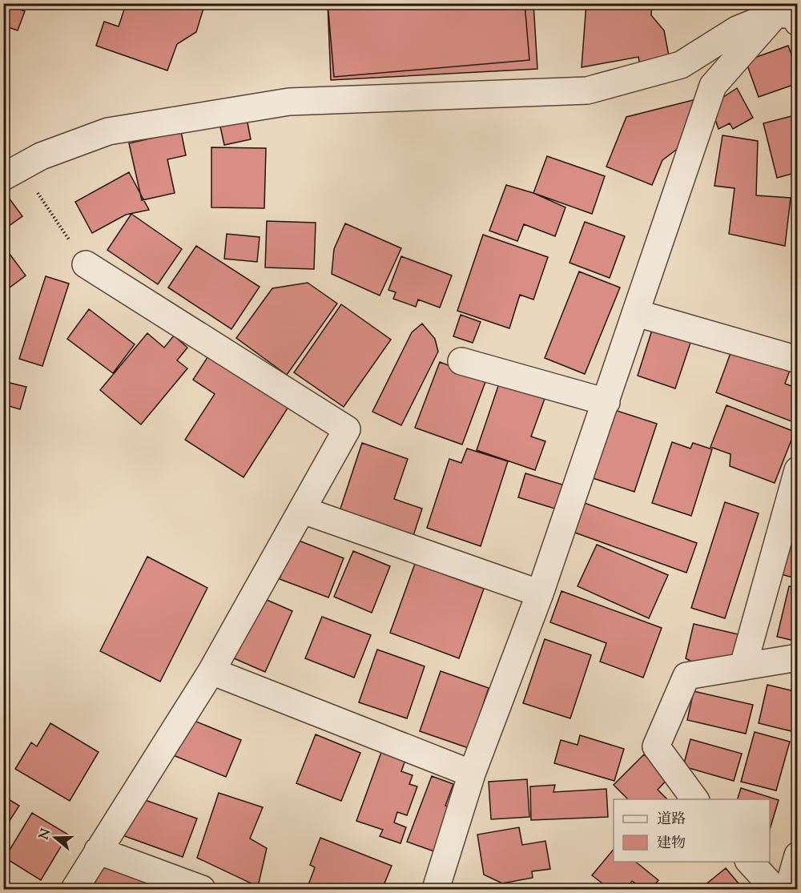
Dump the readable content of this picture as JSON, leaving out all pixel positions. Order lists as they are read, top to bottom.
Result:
{
  "legend": ["道路", "建物"],
  "north": "left"
}
